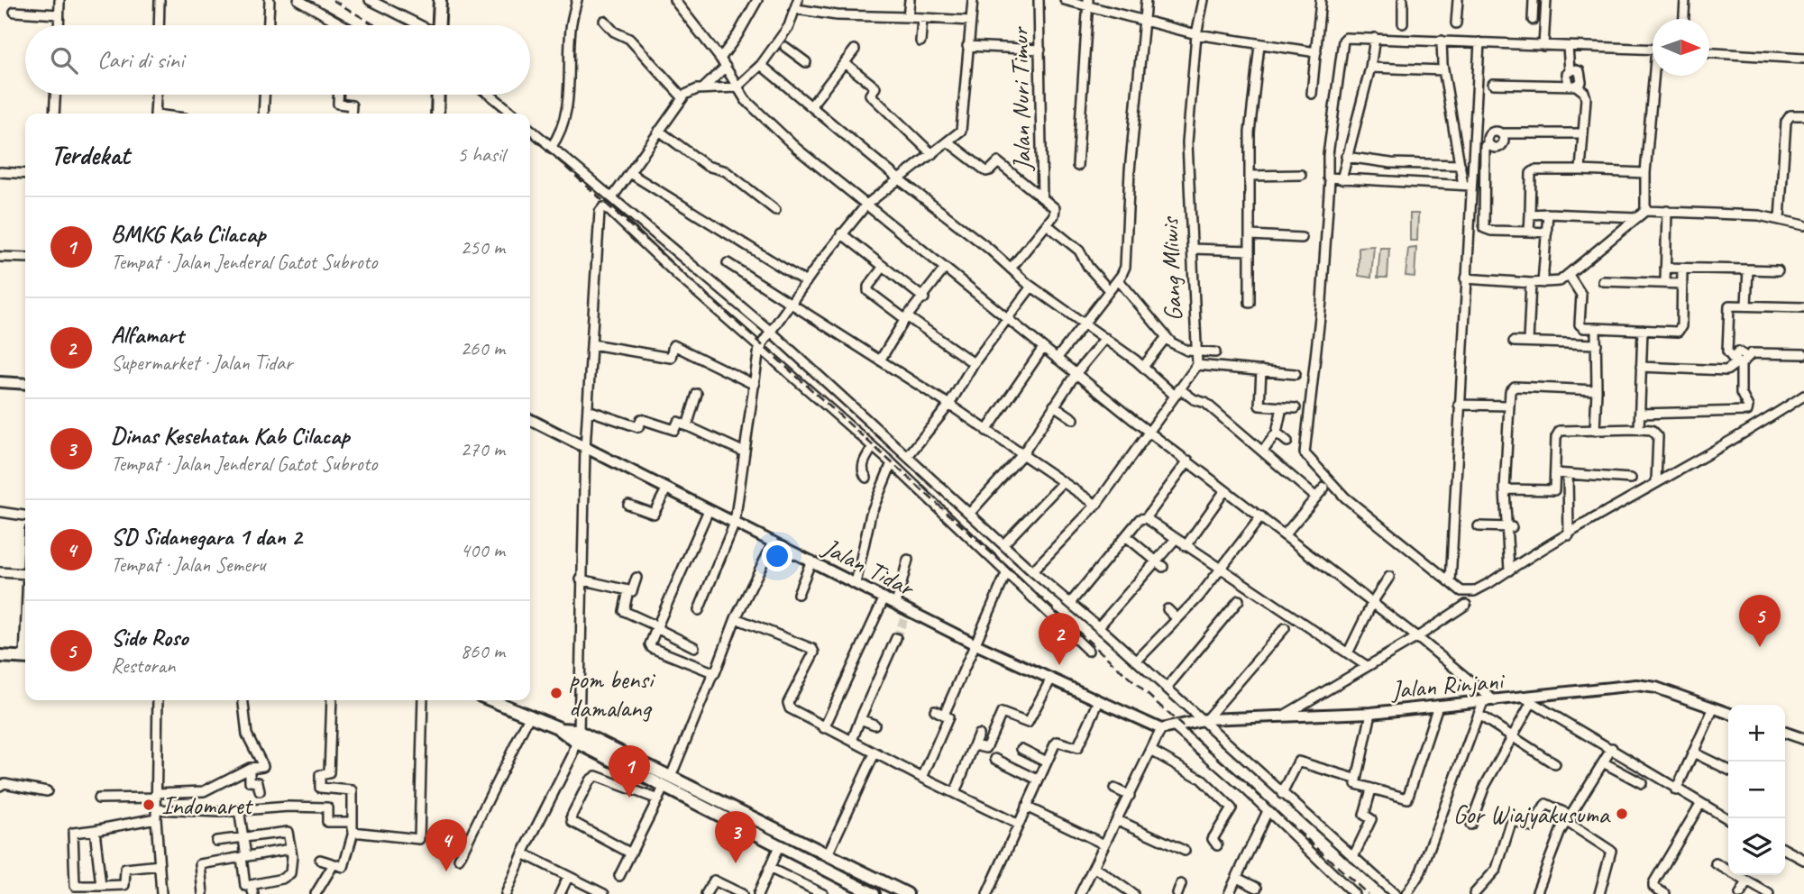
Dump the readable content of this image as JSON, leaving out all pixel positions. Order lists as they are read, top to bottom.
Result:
{
  "streets": {
    "street": [
      "Jalan Nuri Timur",
      "Gang Mliwis",
      "Jalan Tidar",
      "Jalan Rinjani"
    ]
  },
  "crossings": [
    ["Jalan Tidar", "Jalan Rinjani"]
  ],
  "places": ["pom bensi damalang", "Indomaret", "Gor Wiajyakusuma"],
  "north": "right",
  "page": {
    "search": "Cari di sini",
    "heading": ["Terdekat", "5 hasil"],
    "list": [
      {
        "mark": "1",
        "name": "BMKG Kab Cilacap",
        "note": "Tempat · Jalan Jenderal Gatot Subroto",
        "value": "250 m"
      },
      {
        "mark": "2",
        "name": "Alfamart",
        "note": "Supermarket · Jalan Tidar",
        "value": "260 m"
      },
      {
        "mark": "3",
        "name": "Dinas Kesehatan Kab Cilacap",
        "note": "Tempat · Jalan Jenderal Gatot Subroto",
        "value": "270 m"
      },
      {
        "mark": "4",
        "name": "SD Sidanegara 1 dan 2",
        "note": "Tempat · Jalan Semeru",
        "value": "400 m"
      },
      {
        "mark": "5",
        "name": "Sido Roso",
        "note": "Restoran",
        "value": "860 m"
      }
    ],
    "pins": [
      "5",
      "2",
      "1",
      "3",
      "4"
    ],
    "map_buttons": ["+", "−"]
  }
}
